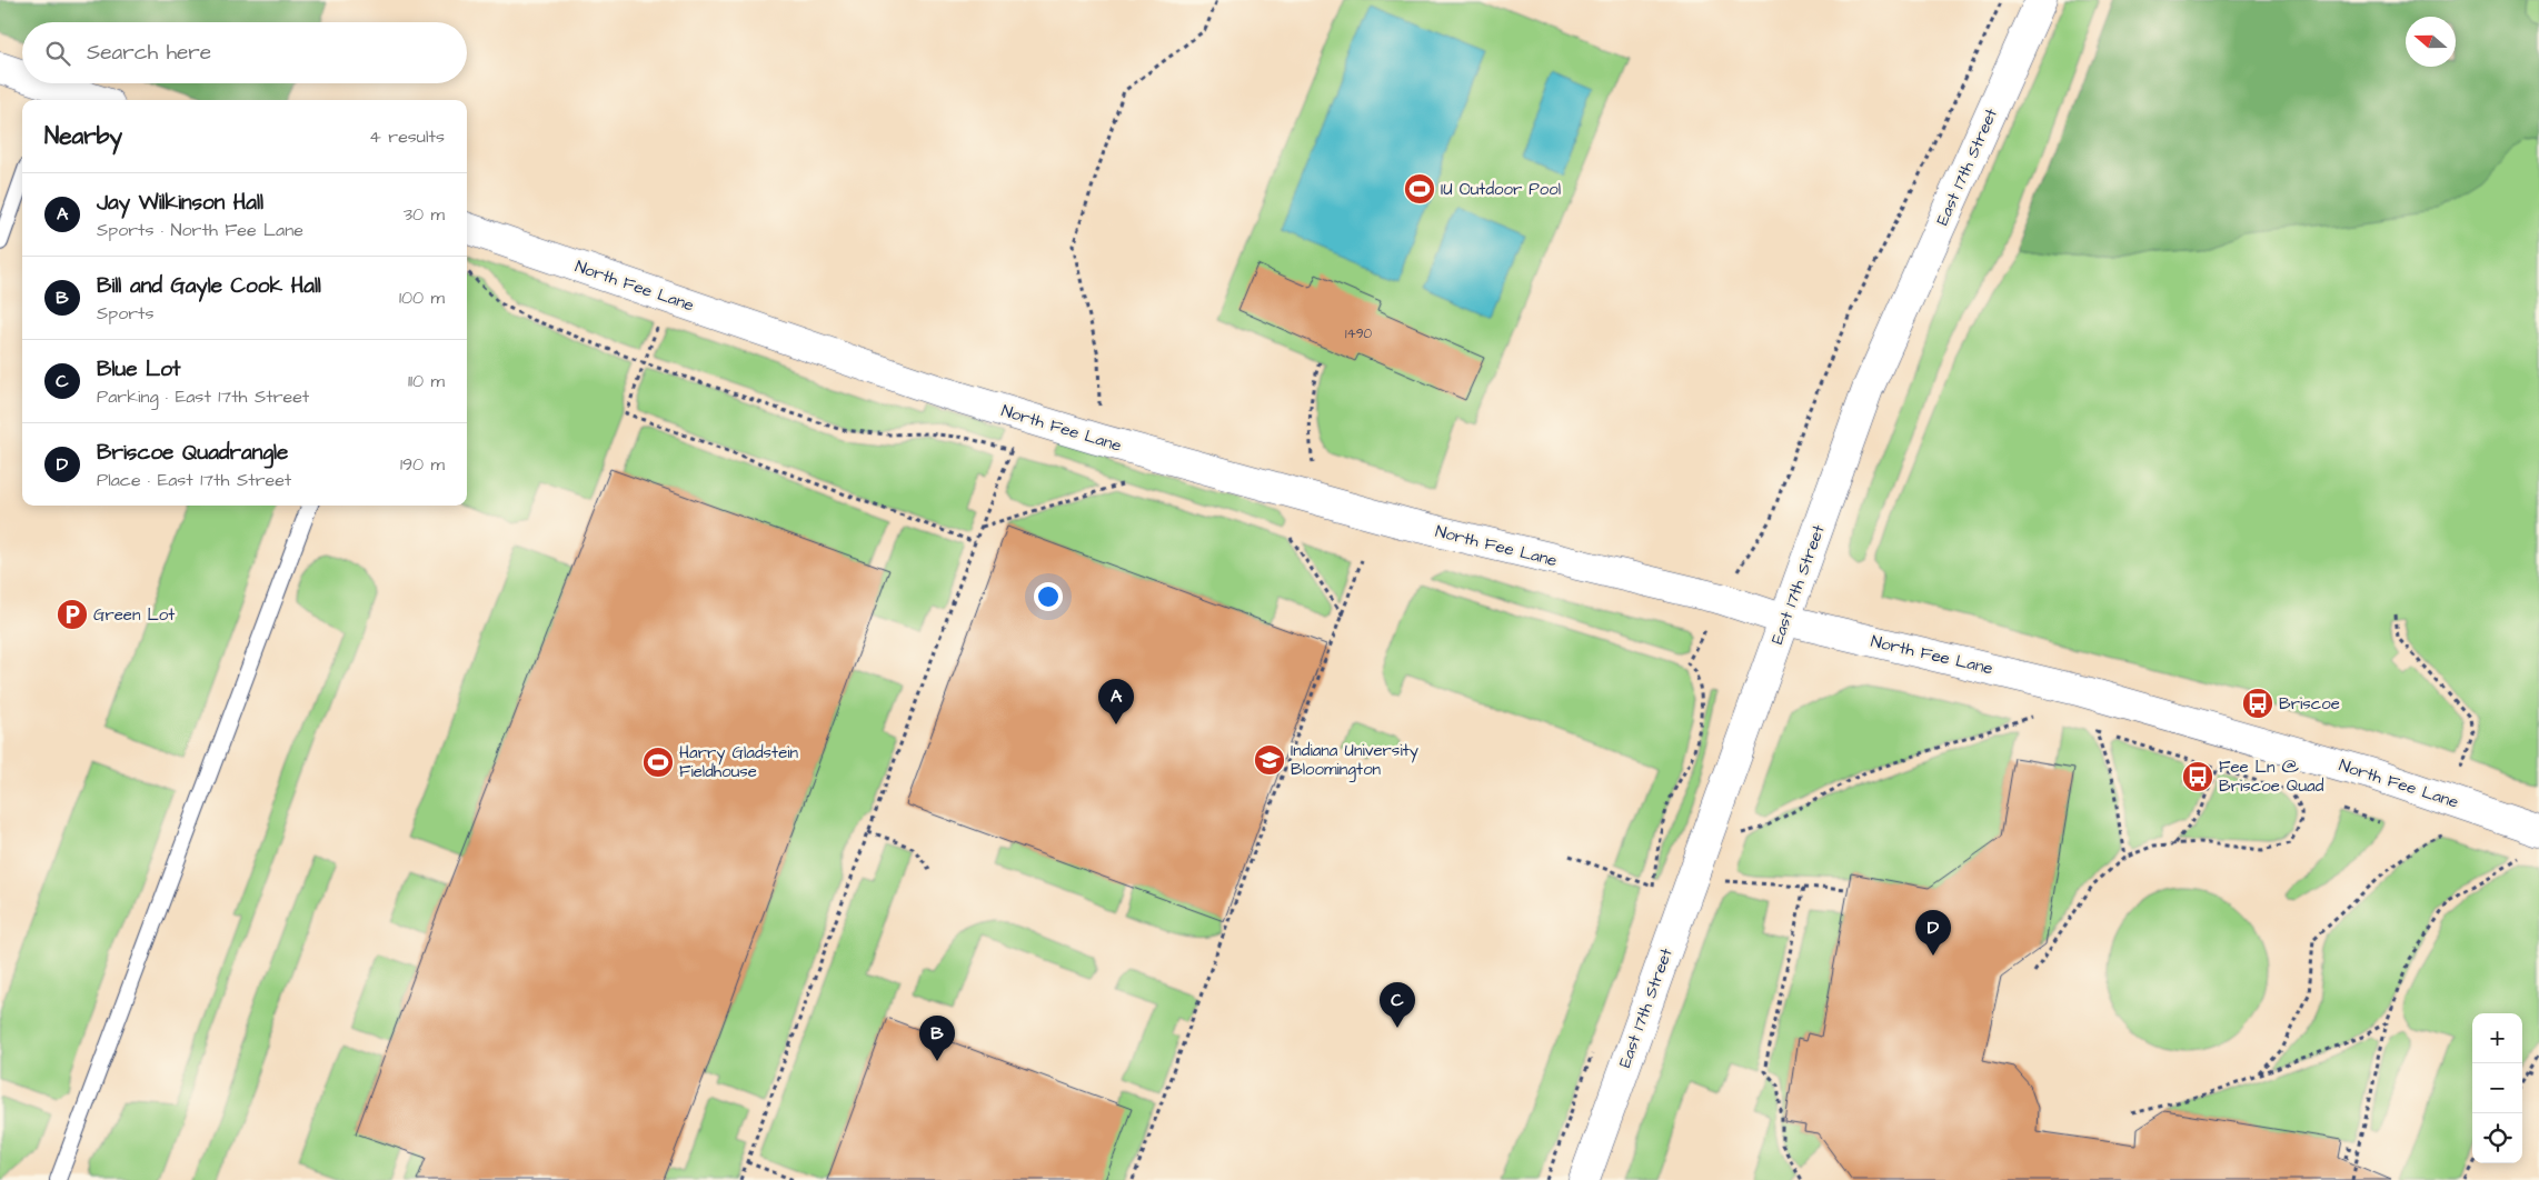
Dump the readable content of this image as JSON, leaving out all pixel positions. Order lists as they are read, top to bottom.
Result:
{
  "streets": {
    "street": ["East 17th Street", "North Fee Lane"]
  },
  "crossings": [
    ["East 17th Street", "North Fee Lane"]
  ],
  "places": {
    "sports": ["IU Outdoor Pool", "Harry Gladstein Fieldhouse"],
    "parking": ["Green Lot"],
    "bus stop": ["Briscoe", "Fee Ln @ Briscoe Quad"],
    "school or university": ["Indiana University Bloomington"]
  },
  "house_numbers": ["1490"],
  "north": "left",
  "page": {
    "search": "Search here",
    "heading": ["Nearby", "4 results"],
    "list": [
      {
        "mark": "A",
        "name": "Jay Wilkinson Hall",
        "note": "Sports · North Fee Lane",
        "value": "30 m"
      },
      {
        "mark": "B",
        "name": "Bill and Gayle Cook Hall",
        "note": "Sports",
        "value": "100 m"
      },
      {
        "mark": "C",
        "name": "Blue Lot",
        "note": "Parking · East 17th Street",
        "value": "110 m"
      },
      {
        "mark": "D",
        "name": "Briscoe Quadrangle",
        "note": "Place · East 17th Street",
        "value": "190 m"
      }
    ],
    "pins": [
      "A",
      "D",
      "C",
      "B"
    ],
    "map_buttons": ["+", "−"]
  }
}
